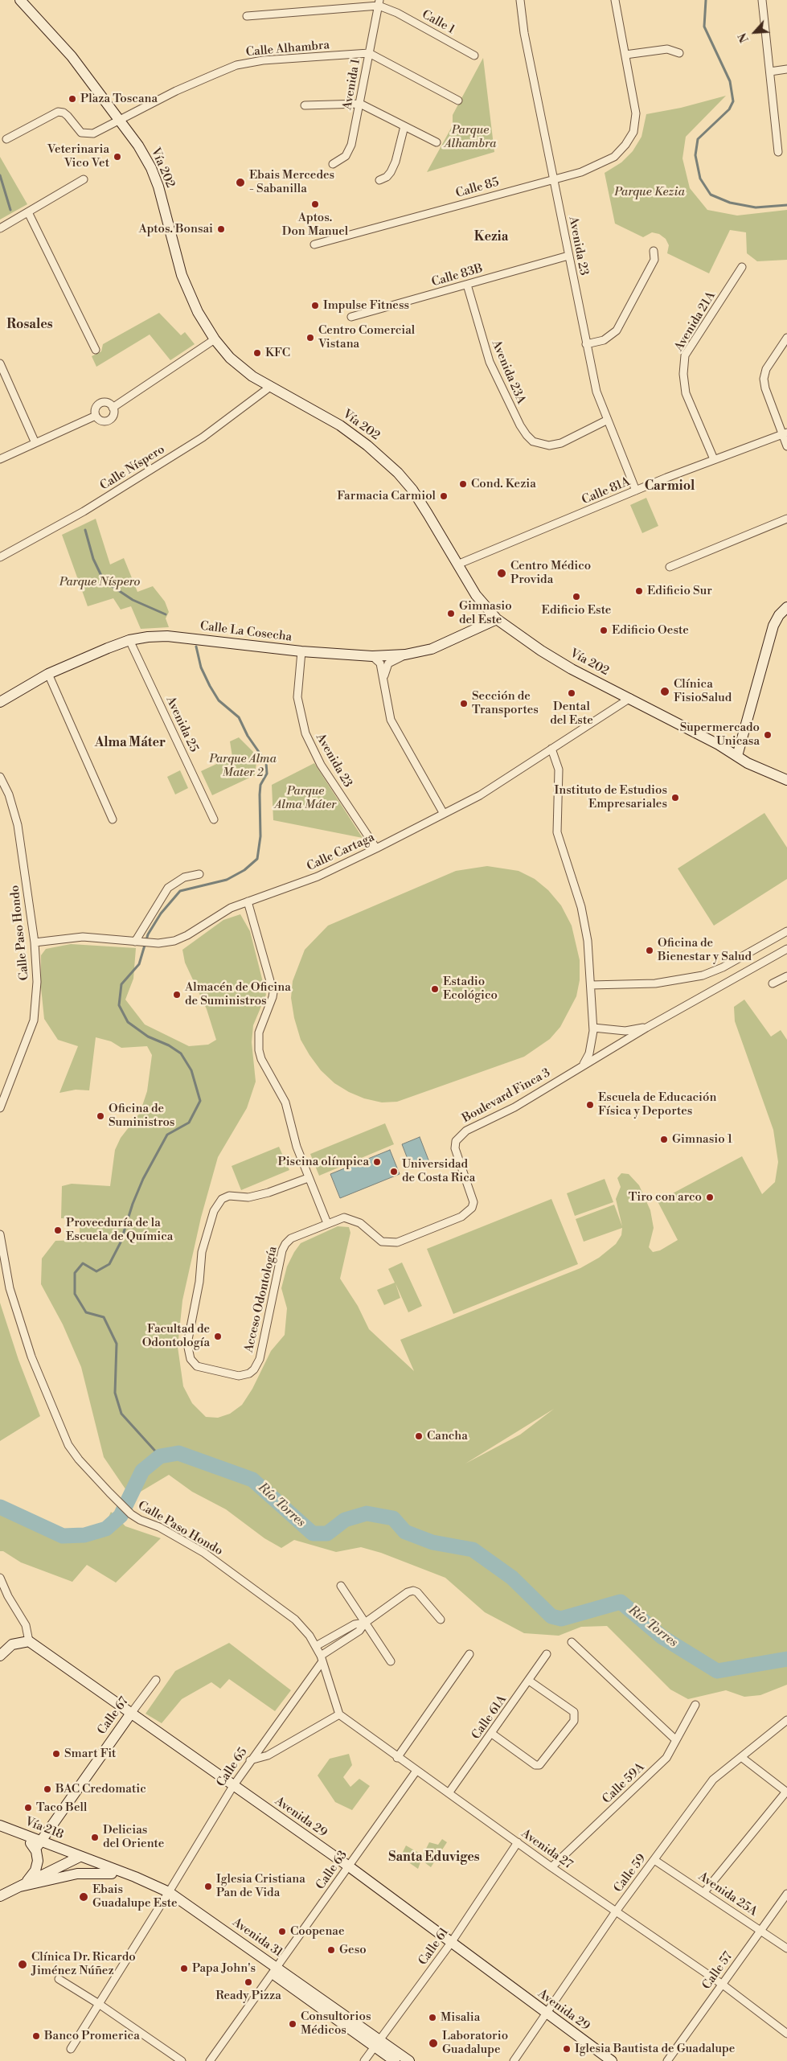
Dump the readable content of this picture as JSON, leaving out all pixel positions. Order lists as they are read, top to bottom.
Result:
{
  "streets": {
    "main road": [
      "Vía 202",
      "Calle La Cosecha",
      "Calle 67",
      "Avenida 29",
      "Vía 218",
      "Avenida 31"
    ],
    "street": [
      "Calle 1",
      "Calle Alhambra",
      "Avenida 1",
      "Calle 85",
      "Avenida 23",
      "Calle 83B",
      "Avenida 21A",
      "Avenida 23A",
      "Calle Níspero",
      "Calle 81A",
      "Avenida 25",
      "Calle Cartaga",
      "Calle Paso Hondo",
      "Boulevard Finca 3",
      "Acceso Odontología",
      "Calle 61A",
      "Calle 65",
      "Calle 59A",
      "Avenida 27",
      "Calle 63",
      "Calle 59",
      "Avenida 25A",
      "Calle 61",
      "Calle 57"
    ]
  },
  "crossings": [
    ["Calle 1", "Avenida 1"],
    ["Calle Alhambra", "Avenida 1"],
    ["Calle Alhambra", "Vía 202"],
    ["Vía 202", "Calle Níspero"],
    ["Vía 202", "Calle 81A"],
    ["Vía 202", "Calle La Cosecha"],
    ["Vía 202", "Calle Cartaga"],
    ["Calle 85", "Avenida 23"],
    ["Avenida 23", "Calle 83B"],
    ["Avenida 23", "Avenida 23A"],
    ["Avenida 23", "Calle 81A"],
    ["Avenida 23", "Calle La Cosecha"],
    ["Avenida 23", "Calle Cartaga"],
    ["Calle 83B", "Avenida 23A"],
    ["Avenida 21A", "Calle 81A"],
    ["Calle La Cosecha", "Avenida 25"],
    ["Calle Cartaga", "Calle Paso Hondo"],
    ["Calle Paso Hondo", "Calle 65"],
    ["Boulevard Finca 3", "Acceso Odontología"],
    ["Calle 67", "Avenida 29"],
    ["Calle 67", "Vía 218"],
    ["Calle 61A", "Avenida 27"],
    ["Calle 65", "Avenida 29"],
    ["Calle 65", "Avenida 31"],
    ["Calle 59A", "Avenida 27"],
    ["Avenida 29", "Calle 63"],
    ["Avenida 29", "Calle 59"],
    ["Avenida 29", "Calle 61"],
    ["Vía 218", "Avenida 31"],
    ["Avenida 27", "Calle 63"],
    ["Avenida 27", "Calle 59"],
    ["Avenida 27", "Calle 61"],
    ["Avenida 27", "Calle 57"],
    ["Calle 63", "Avenida 31"],
    ["Calle 59", "Avenida 25A"],
    ["Avenida 25A", "Calle 57"],
    ["Avenida 31", "Calle 61"]
  ],
  "districts": [
    "Kezia",
    "Rosales",
    "Carmiol",
    "Alma Máter",
    "Santa Eduviges"
  ],
  "water": ["Río Torres"],
  "parks": [
    "Parque Alhambra",
    "Parque Kezia",
    "Parque Níspero",
    "Parque Alma Mater 2",
    "Parque Alma Máter"
  ],
  "places": [
    "Plaza Toscana",
    "Veterinaria Vico Vet",
    "Ebais Mercedes - Sabanilla",
    "Aptos. Don Manuel",
    "Aptos. Bonsai",
    "Impulse Fitness",
    "Centro Comercial Vistana",
    "KFC",
    "Cond. Kezia",
    "Farmacia Carmiol",
    "Centro Médico Provida",
    "Edificio Sur",
    "Edificio Este",
    "Gimnasio del Este",
    "Edificio Oeste",
    "Clínica FisioSalud",
    "Dental del Este",
    "Sección de Transportes",
    "Supermercado Unicasa",
    "Instituto de Estudios Empresariales",
    "Oficina de Bienestar y Salud",
    "Estadio Ecológico",
    "Almacén de Oficina de Suministros",
    "Escuela de Educación Física y Deportes",
    "Oficina de Suministros",
    "Gimnasio 1",
    "Piscina olímpica",
    "Universidad de Costa Rica",
    "Tiro con arco",
    "Proveeduría de la Escuela de Química",
    "Facultad de Odontología",
    "Cancha",
    "Smart Fit",
    "BAC Credomatic",
    "Taco Bell",
    "Delicias del Oriente",
    "Iglesia Cristiana Pan de Vida",
    "Ebais Guadalupe Este",
    "Coopenae",
    "Geso",
    "Clínica Dr. Ricardo Jiménez Núñez",
    "Papa John's",
    "Ready Pizza",
    "Misalia",
    "Consultorios Médicos",
    "Banco Promerica",
    "Laboratorio Guadalupe",
    "Iglesia Bautista de Guadalupe"
  ],
  "north": "bottom left"
}
